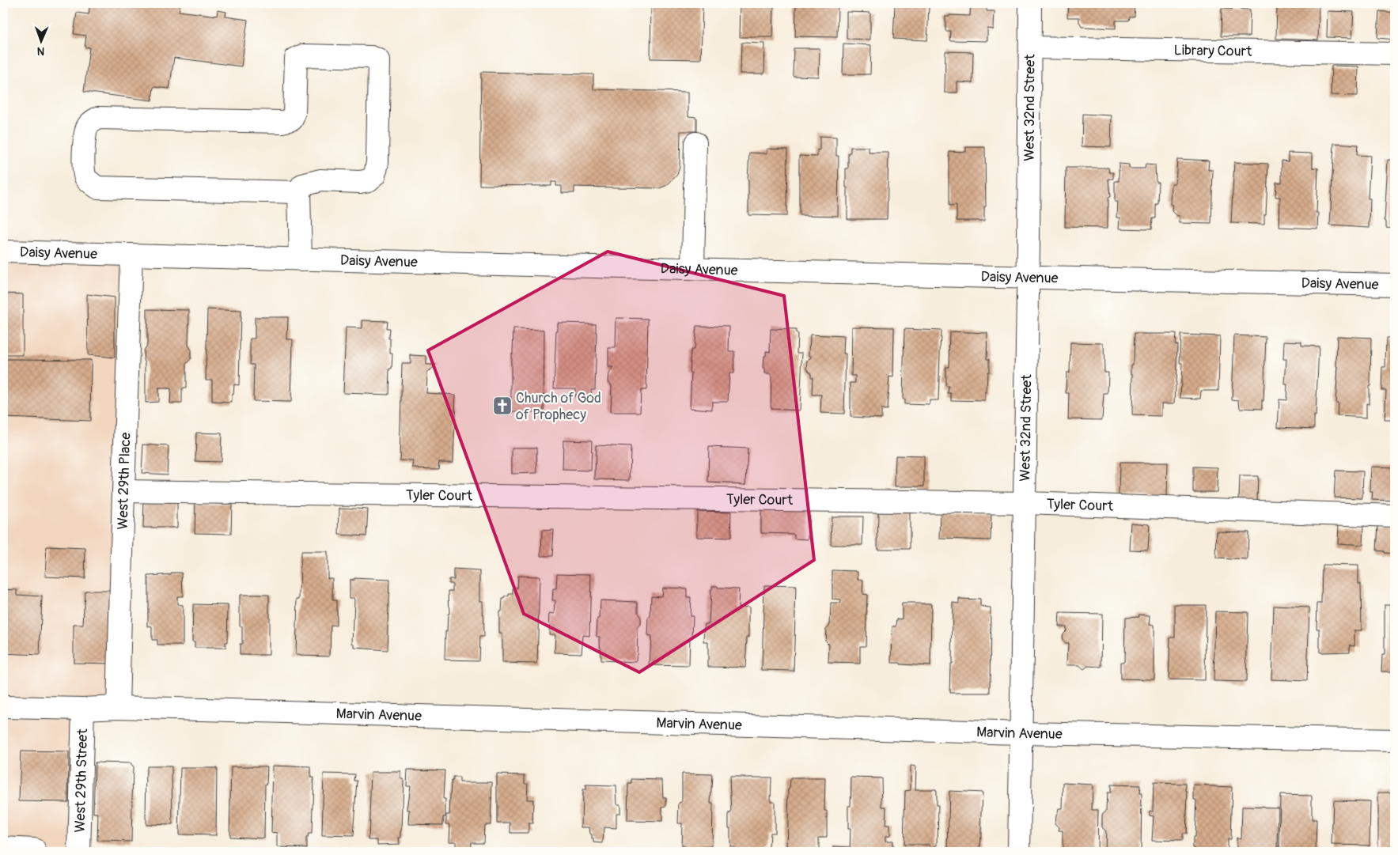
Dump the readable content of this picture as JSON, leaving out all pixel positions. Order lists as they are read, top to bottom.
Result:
{
  "streets": {
    "street": [
      "Library Court",
      "West 32nd Street",
      "Daisy Avenue",
      "West 29th Place",
      "Tyler Court",
      "Marvin Avenue",
      "West 29th Street"
    ]
  },
  "crossings": [
    ["Library Court", "West 32nd Street"],
    ["West 32nd Street", "Daisy Avenue"],
    ["West 32nd Street", "Tyler Court"],
    ["West 32nd Street", "Marvin Avenue"],
    ["Daisy Avenue", "West 29th Place"],
    ["West 29th Place", "Tyler Court"],
    ["West 29th Place", "Marvin Avenue"],
    ["Marvin Avenue", "West 29th Street"]
  ],
  "places": {
    "church": ["Church of God of Prophecy"]
  },
  "north": "bottom"
}
